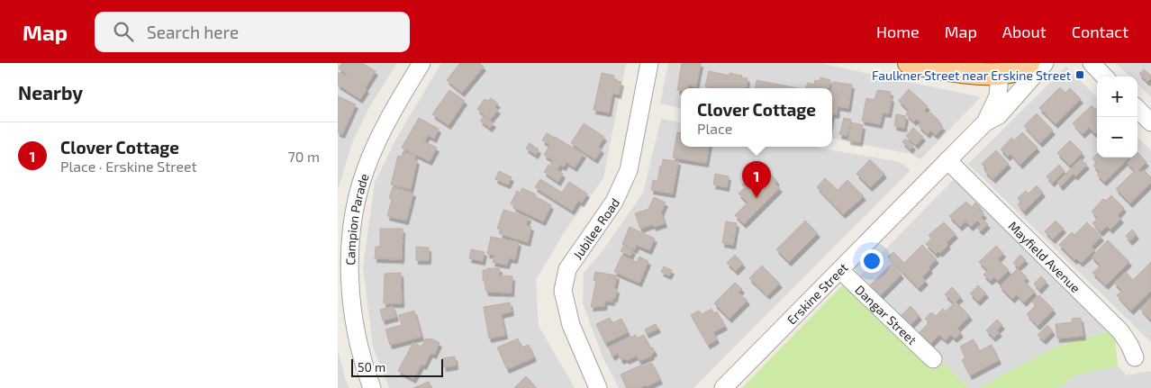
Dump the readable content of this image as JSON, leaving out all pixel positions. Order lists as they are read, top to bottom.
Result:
{
  "streets": {
    "street": [
      "Campion Parade",
      "Jubilee Road",
      "Mayfield Avenue",
      "Erskine Street",
      "Dangar Street"
    ]
  },
  "crossings": [
    ["Mayfield Avenue", "Erskine Street"],
    ["Erskine Street", "Dangar Street"]
  ],
  "places": {
    "transit": ["Faulkner Street near Erskine Street"]
  },
  "scale_bar": "50 m",
  "page": {
    "header": "Map",
    "search": "Search here",
    "nav": [
      "Home",
      "Map",
      "About",
      "Contact"
    ],
    "heading": "Nearby",
    "map_buttons": ["+", "−"],
    "popup": ["Clover Cottage", "Place"],
    "list": [
      {
        "mark": "1",
        "name": "Clover Cottage",
        "note": "Place · Erskine Street",
        "value": "70 m"
      }
    ],
    "pins": "1",
    "scale": "50 m"
  }
}
